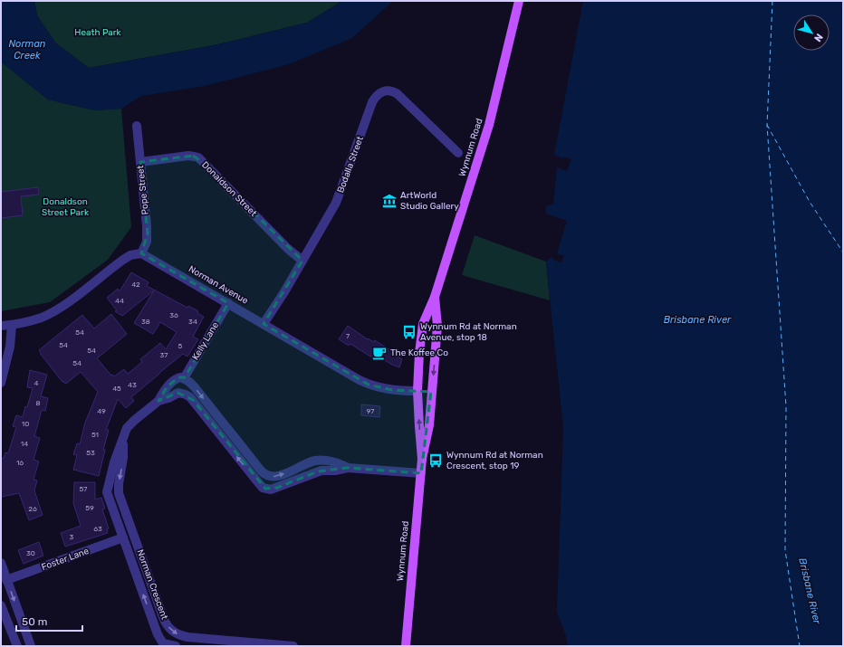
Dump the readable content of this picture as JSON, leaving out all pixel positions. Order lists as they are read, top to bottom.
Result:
{
  "streets": {
    "main road": ["Wynnum Road", "Norman Avenue"],
    "street": [
      "Bodalla Street",
      "Donaldson Street",
      "Pope Street",
      "Kelly Lane",
      "Foster Lane",
      "Norman Crescent"
    ]
  },
  "crossings": [
    ["Wynnum Road", "Norman Avenue"],
    ["Wynnum Road", "Norman Crescent"],
    ["Bodalla Street", "Donaldson Street"],
    ["Bodalla Street", "Norman Avenue"],
    ["Donaldson Street", "Pope Street"],
    ["Pope Street", "Norman Avenue"],
    ["Norman Avenue", "Kelly Lane"],
    ["Kelly Lane", "Norman Crescent"],
    ["Foster Lane", "Norman Crescent"]
  ],
  "water": ["Norman Creek", "Brisbane River"],
  "parks": ["Heath Park", "Donaldson Street Park"],
  "places": {
    "museum": ["ArtWorld Studio Gallery"],
    "bus stop": ["Wynnum Rd at Norman Avenue, stop 18", "Wynnum Rd at Norman Crescent, stop 19"],
    "cafe": ["The Koffee Co"]
  },
  "house_numbers": [
    "42",
    "44",
    "36",
    "38",
    "34",
    "54",
    "7",
    "54",
    "5",
    "54",
    "37",
    "54",
    "4",
    "43",
    "45",
    "8",
    "49",
    "97",
    "10",
    "51",
    "14",
    "53",
    "16",
    "57",
    "59",
    "26",
    "63",
    "3",
    "30"
  ],
  "scale_bar": "50 m",
  "north": "bottom right"
}
